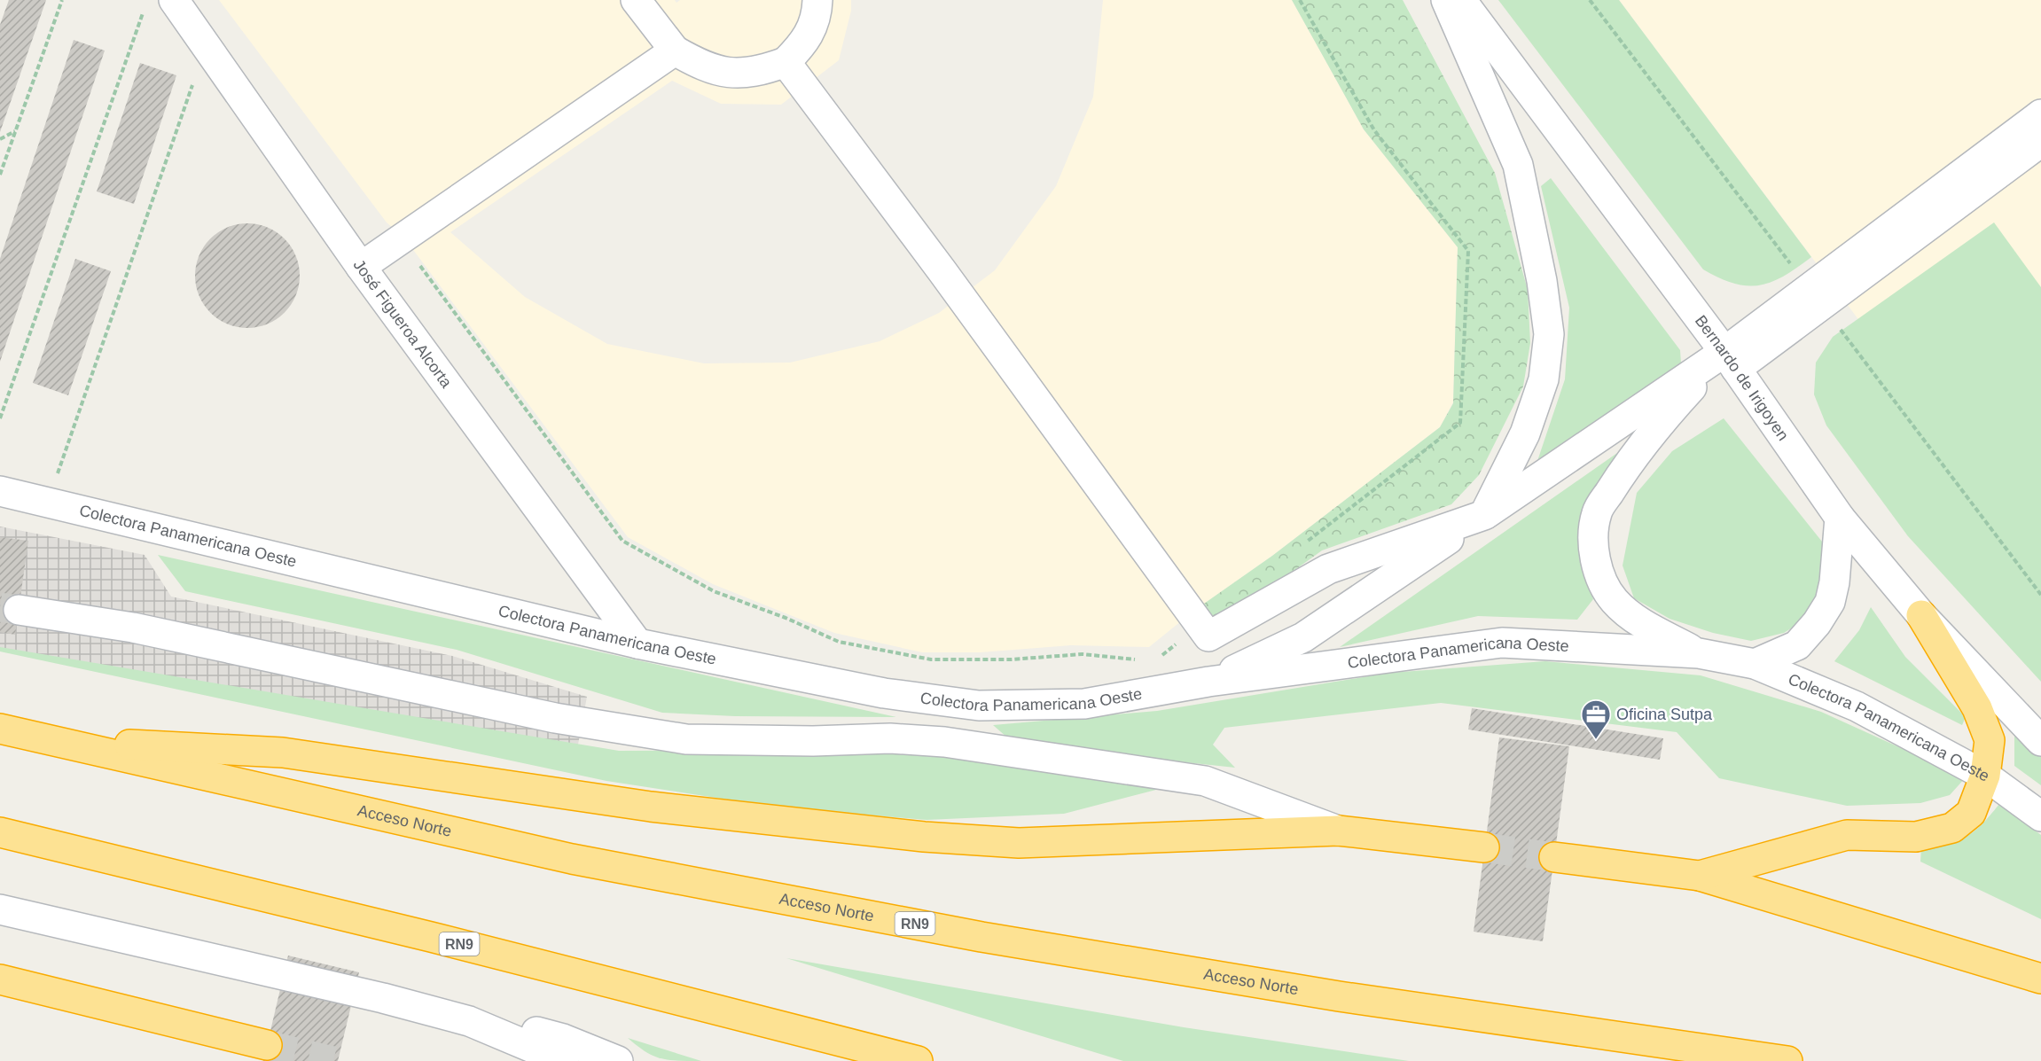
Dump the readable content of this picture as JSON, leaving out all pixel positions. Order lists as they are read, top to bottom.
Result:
{
  "streets": {
    "highway": ["Acceso Norte", "RN9"],
    "street": ["José Figueroa Alcorta", "Bernardo de Irigoyen", "Colectora Panamericana Oeste"]
  },
  "crossings": [
    ["José Figueroa Alcorta", "Colectora Panamericana Oeste"]
  ],
  "places": {
    "office": ["Oficina Sutpa"]
  }
}
